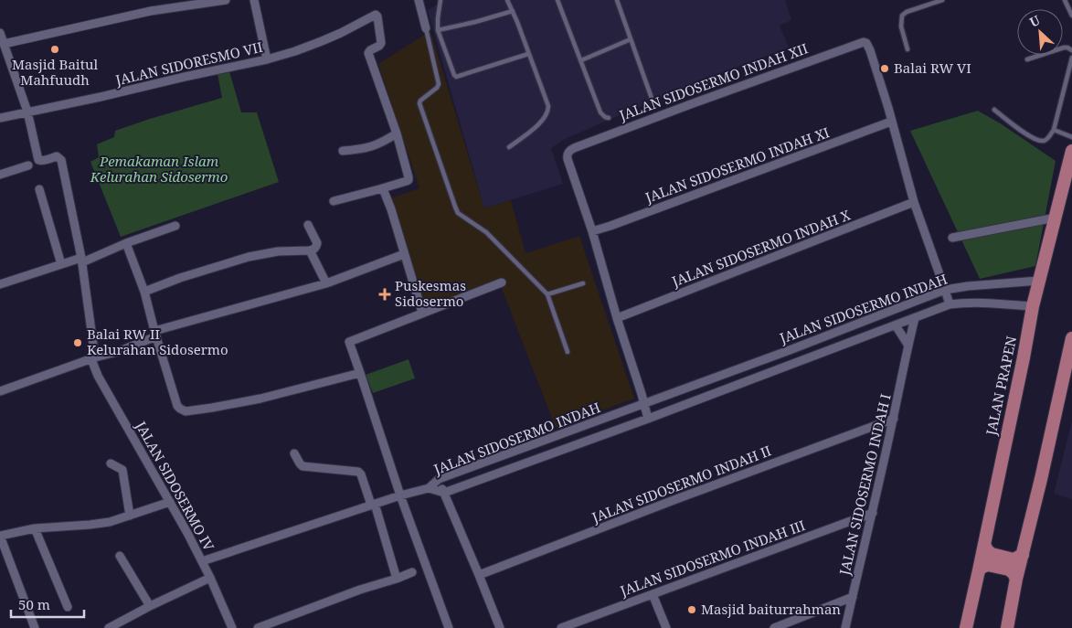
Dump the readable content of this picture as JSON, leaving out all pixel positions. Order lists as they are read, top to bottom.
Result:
{
  "streets": {
    "main road": ["JALAN PRAPEN"],
    "street": [
      "JALAN SIDORESMO VII",
      "JALAN SIDOSERMO INDAH XII",
      "JALAN SIDOSERMO INDAH XI",
      "JALAN SIDOSERMO INDAH X",
      "JALAN SIDOSERMO INDAH",
      "JALAN SIDOSERMO INDAH II",
      "JALAN SIDOSERMO INDAH I",
      "JALAN SIDOSERMO IV",
      "JALAN SIDOSERMO INDAH III"
    ]
  },
  "crossings": [
    ["JALAN SIDORESMO VII", "JALAN SIDOSERMO IV"],
    ["JALAN SIDOSERMO INDAH XII", "JALAN SIDOSERMO INDAH XI"],
    ["JALAN SIDOSERMO INDAH", "JALAN PRAPEN"],
    ["JALAN SIDOSERMO INDAH", "JALAN SIDOSERMO INDAH I"],
    ["JALAN SIDOSERMO INDAH II", "JALAN SIDOSERMO INDAH I"],
    ["JALAN SIDOSERMO INDAH I", "JALAN SIDOSERMO INDAH III"]
  ],
  "parks": ["Pemakaman Islam Kelurahan Sidosermo"],
  "places": {
    "other": [
      "Masjid Baitul Mahfuudh",
      "Balai RW VI",
      "Balai RW II Kelurahan Sidosermo",
      "Masjid baiturrahman"
    ],
    "health": ["Puskesmas Sidosermo"]
  },
  "scale_bar": "50 m",
  "north": "top left"
}
